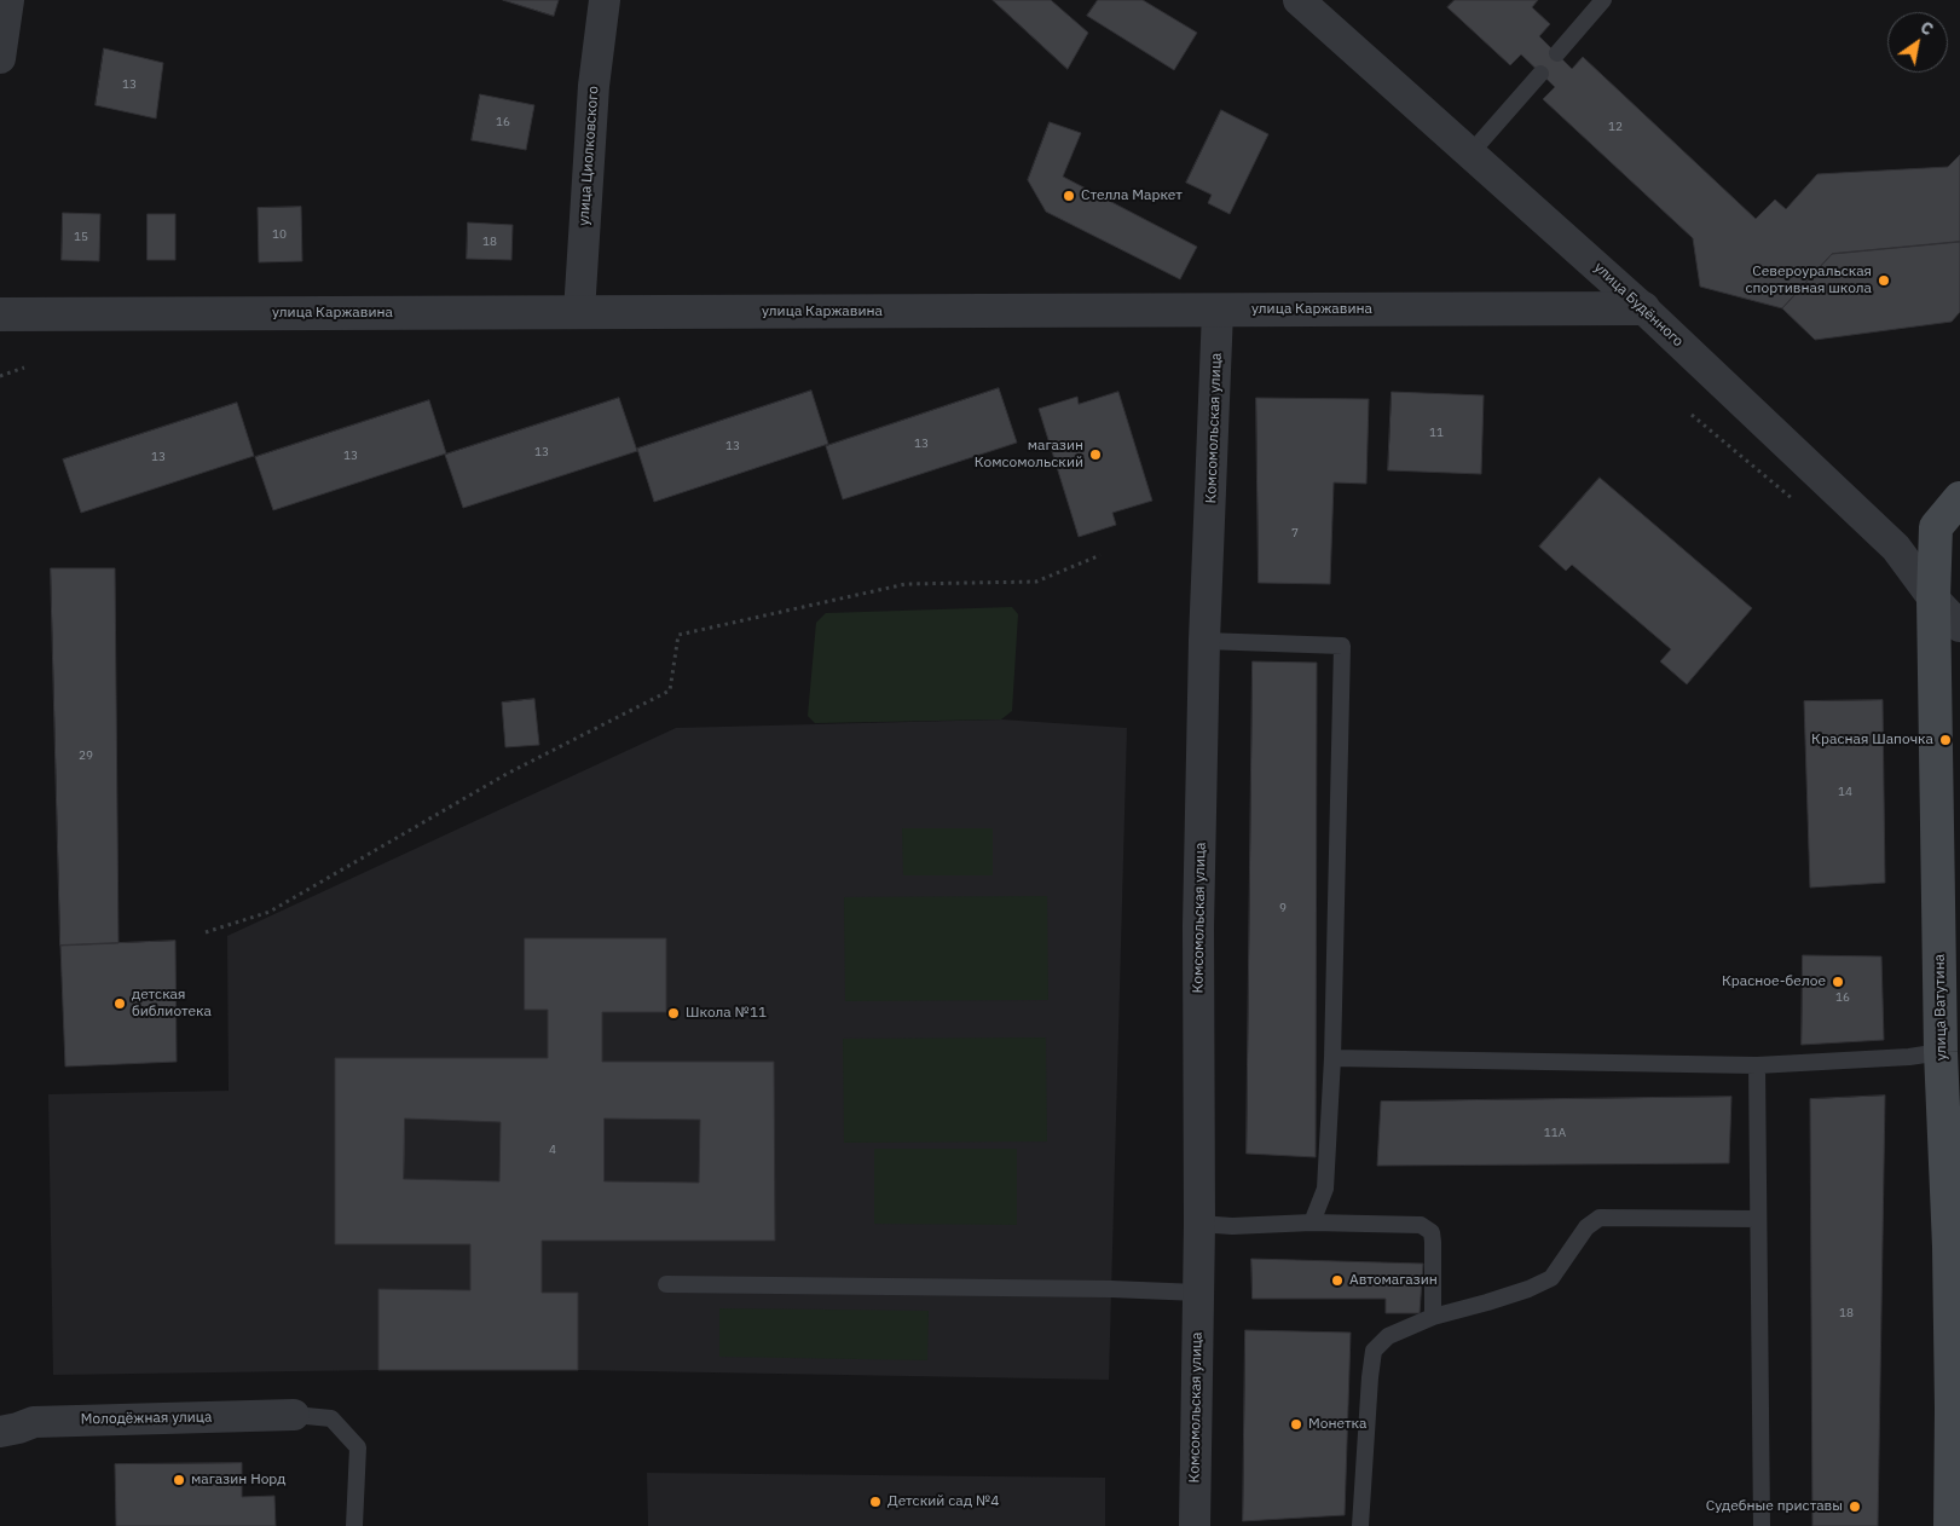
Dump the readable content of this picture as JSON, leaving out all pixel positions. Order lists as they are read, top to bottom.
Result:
{
  "streets": {
    "main road": ["улица Ватутина"],
    "street": [
      "улица Циолковского",
      "улица Будённого",
      "улица Каржавина",
      "Комсомольская улица",
      "Молодёжная улица"
    ]
  },
  "crossings": [
    ["улица Циолковского", "улица Каржавина"],
    ["улица Будённого", "улица Каржавина"],
    ["улица Будённого", "улица Ватутина"],
    ["улица Каржавина", "Комсомольская улица"]
  ],
  "places": [
    "Стелла Маркет",
    "Североуральская спортивная школа",
    "магазин Комсомольский",
    "Красная Шапочка",
    "Красное-белое",
    "детская библиотека",
    "Школа №11",
    "Автомагазин",
    "Монетка",
    "магазин Норд",
    "Детский сад №4",
    "Судебные приставы"
  ],
  "house_numbers": [
    "13",
    "16",
    "12",
    "10",
    "15",
    "18",
    "11",
    "13",
    "13",
    "13",
    "13",
    "13",
    "7",
    "29",
    "14",
    "9",
    "16",
    "11А",
    "4",
    "18"
  ],
  "north": "top right"
}
